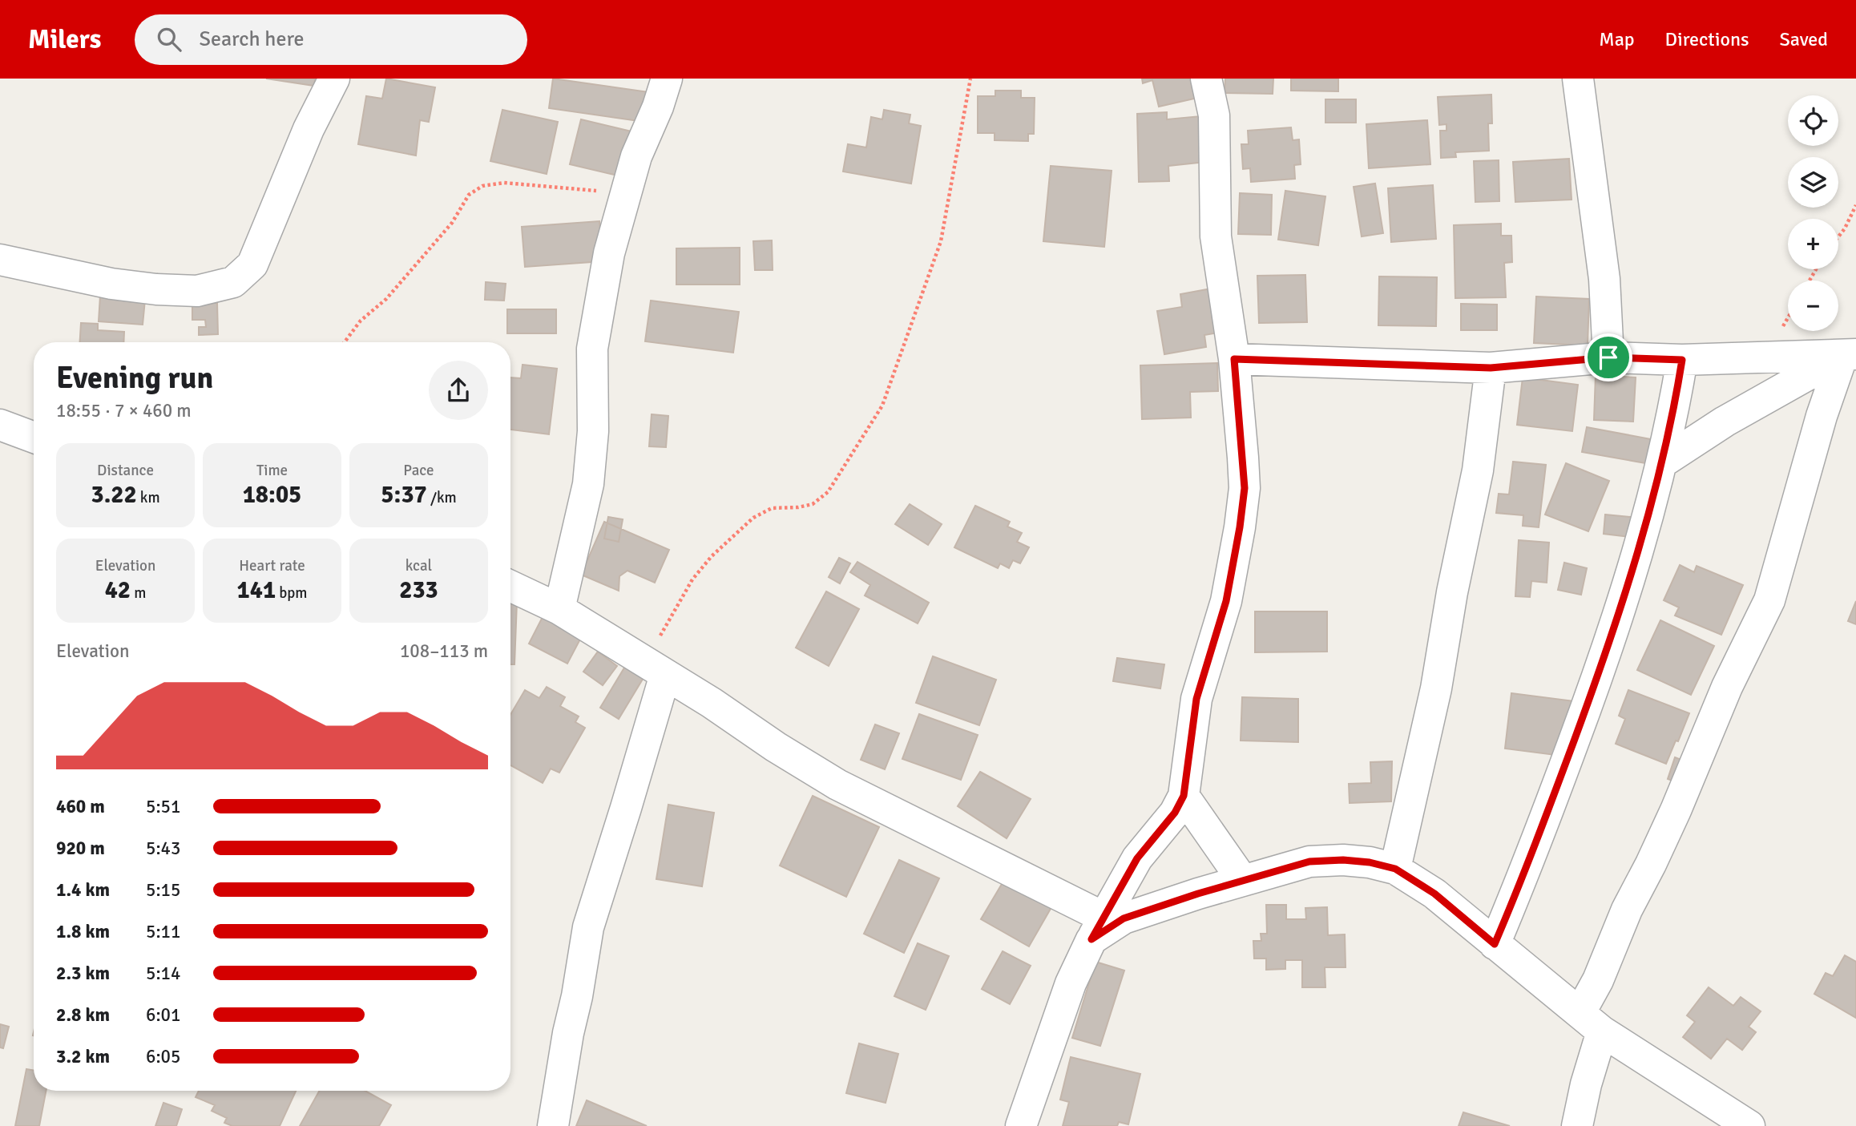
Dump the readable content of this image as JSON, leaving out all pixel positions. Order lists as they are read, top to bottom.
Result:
{
  "page": {
    "header": "Milers",
    "search": "Search here",
    "nav": ["Map", "Directions", "Saved"],
    "map_buttons": ["+", "−"],
    "heading": ["Evening run", "18:55 · 7 × 460 m"],
    "stats": [
      ["Distance", "3.22 km"],
      ["Time", "18:05"],
      ["Pace", "5:37 /km"],
      ["Elevation", "42 m"],
      ["Heart rate", "141 bpm"],
      ["kcal", "233"]
    ],
    "chart": ["Elevation", "108–113 m"],
    "list": [
      {
        "name": "460 m",
        "note": "5:51"
      },
      {
        "name": "920 m",
        "note": "5:43"
      },
      {
        "name": "1.4 km",
        "note": "5:15"
      },
      {
        "name": "1.8 km",
        "note": "5:11"
      },
      {
        "name": "2.3 km",
        "note": "5:14"
      },
      {
        "name": "2.8 km",
        "note": "6:01"
      },
      {
        "name": "3.2 km",
        "note": "6:05"
      }
    ]
  }
}
